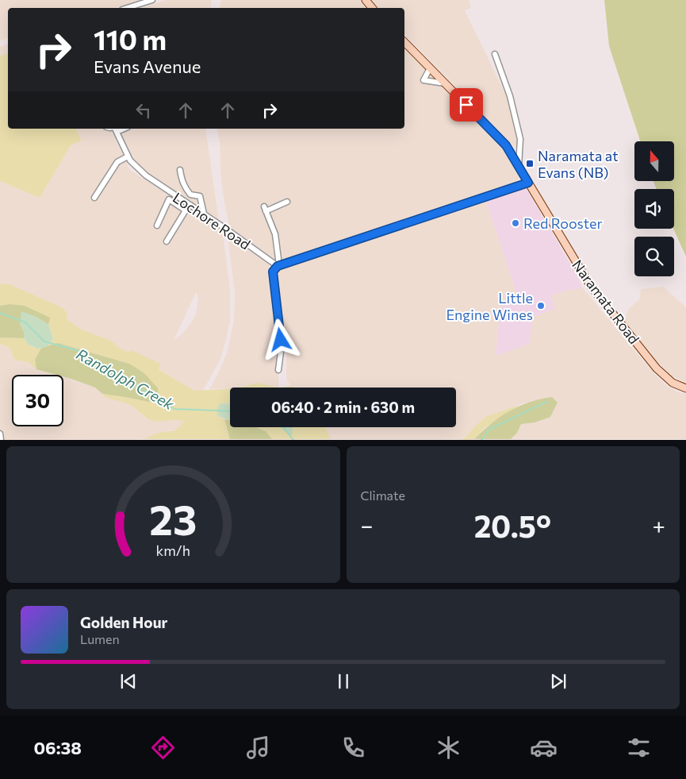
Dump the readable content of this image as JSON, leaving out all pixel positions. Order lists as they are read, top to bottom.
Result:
{
  "streets": {
    "main road": ["Naramata Road"],
    "street": ["Lochore Road"]
  },
  "water": ["Randolph Creek"],
  "places": {
    "transit": ["Naramata at Evans (NB)"],
    "other": ["Red Rooster", "Little Engine Wines"]
  },
  "north": "top",
  "page": {
    "turn": ["110 m", "Evans Avenue"],
    "limit": "30",
    "trip": "06:40 · 2 min · 630 m",
    "tile": "Climate",
    "heat": ["−", "20.5°", "+"],
    "song": ["Golden Hour", "Lumen"],
    "tabs": "06:38",
    "gauge": ["23", "km/h"]
  }
}
